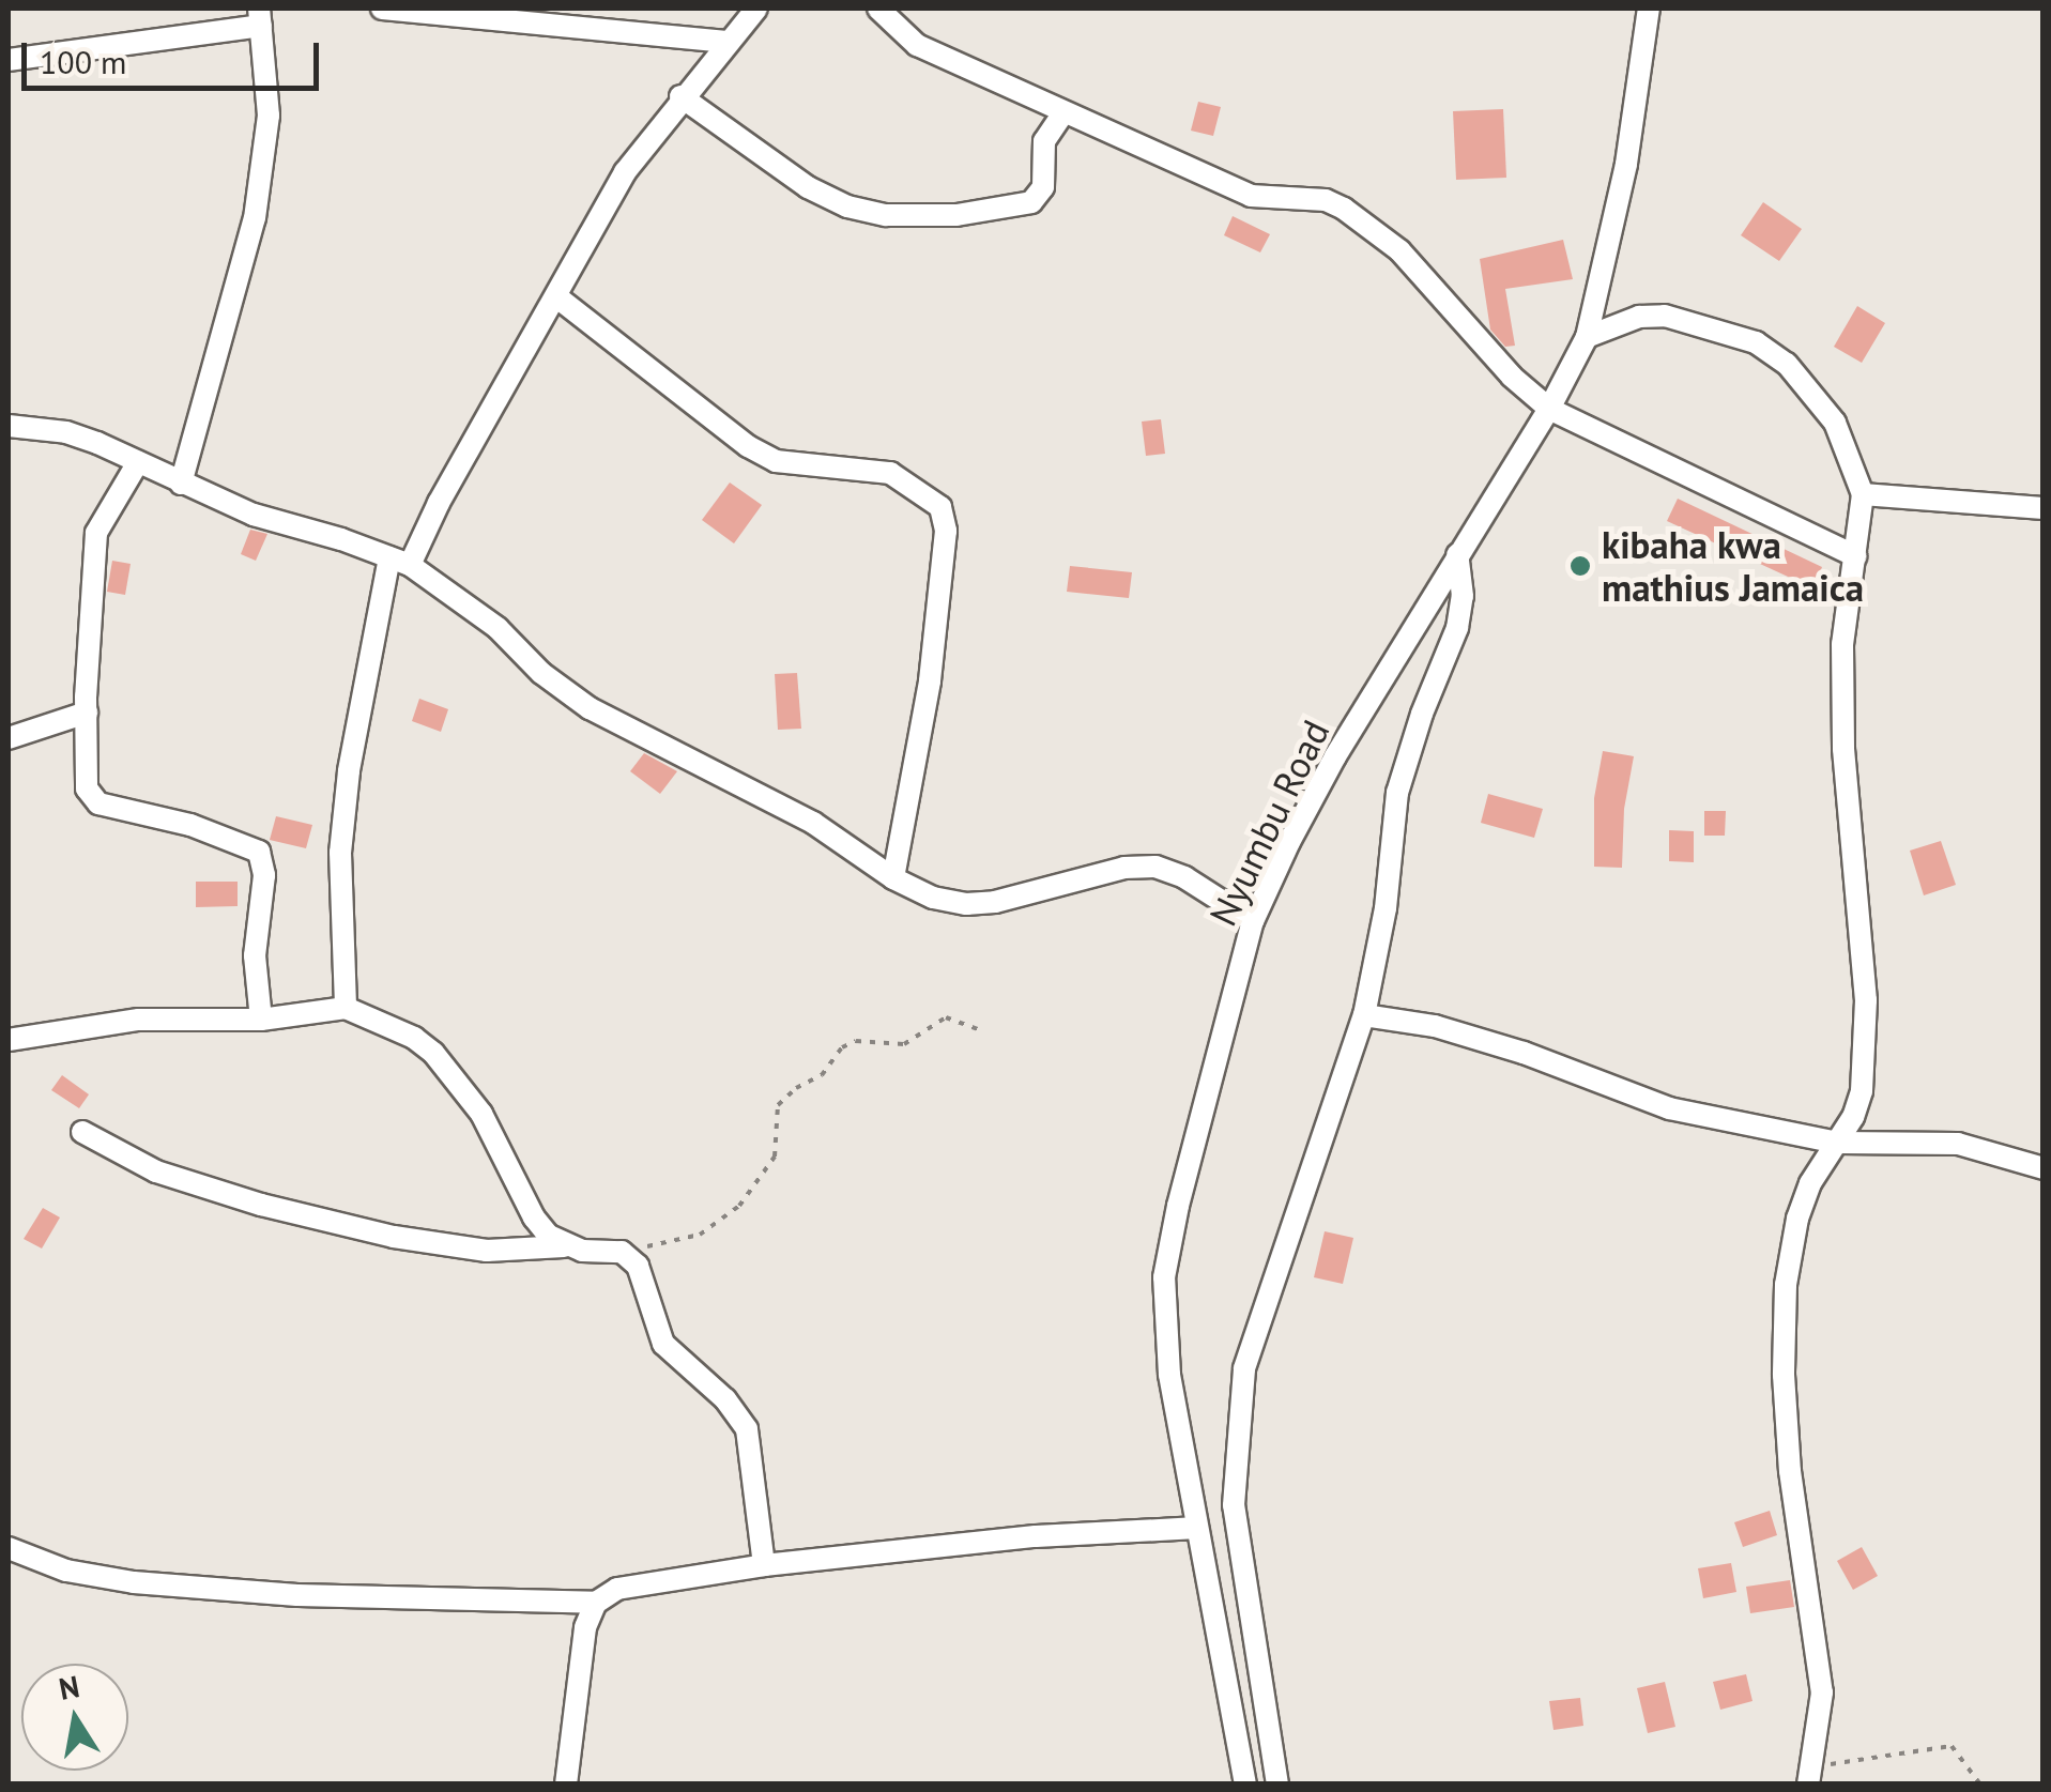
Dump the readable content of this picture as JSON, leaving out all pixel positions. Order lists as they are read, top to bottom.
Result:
{
  "streets": {
    "street": ["Nyumbu Road"]
  },
  "places": ["kibaha kwa mathius Jamaica"],
  "scale_bar": "100 m",
  "north": "top"
}
